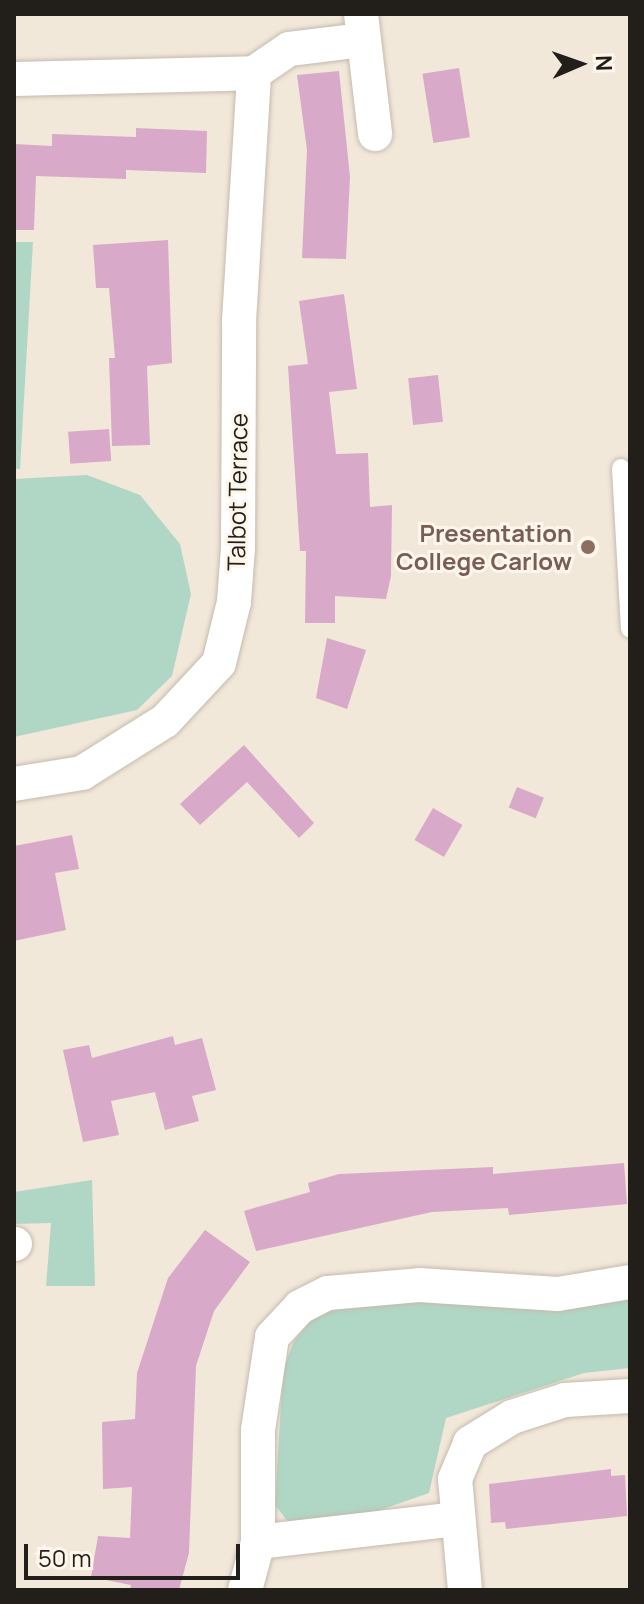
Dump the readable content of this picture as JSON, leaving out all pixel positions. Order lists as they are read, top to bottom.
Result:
{
  "streets": {
    "street": ["Talbot Terrace"]
  },
  "places": ["Presentation College Carlow"],
  "scale_bar": "50 m",
  "north": "right"
}
